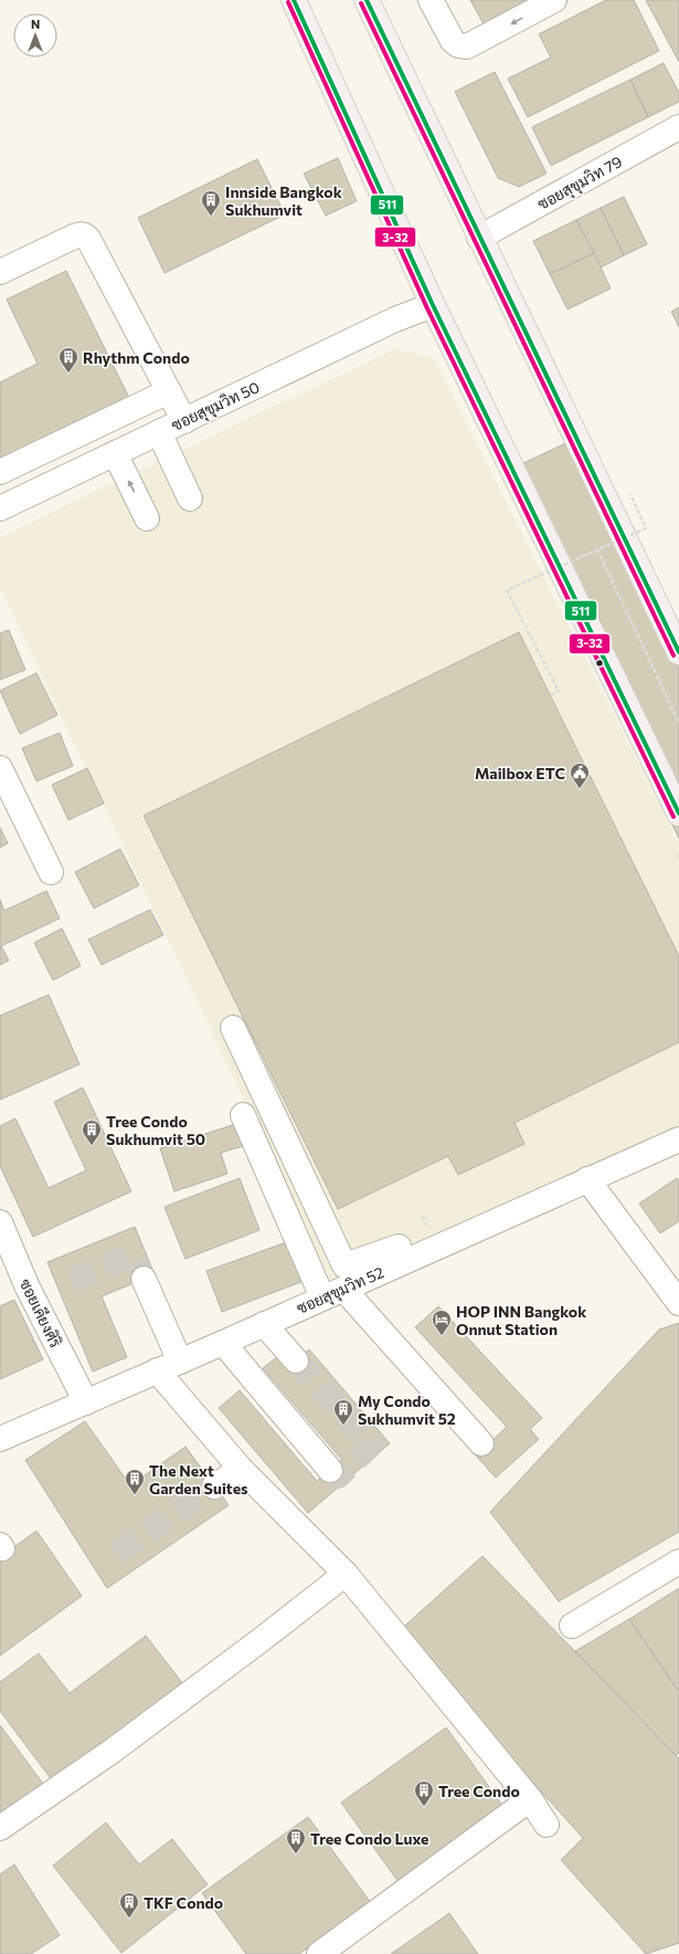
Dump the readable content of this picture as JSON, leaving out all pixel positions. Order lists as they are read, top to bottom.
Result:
{
  "streets": {
    "street": [
      "ซอยสุขุมวิท 79",
      "ซอยสุขุมวิท 50",
      "ซอยสุขุมวิท 52",
      "ซอยเคียงศิริ"
    ]
  },
  "crossings": [
    ["ซอยสุขุมวิท 52", "ซอยเคียงศิริ"]
  ],
  "places": {
    "building": [
      "Innside Bangkok Sukhumvit",
      "Rhythm Condo",
      "Tree Condo Sukhumvit 50",
      "My Condo Sukhumvit 52",
      "The Next Garden Suites",
      "Tree Condo",
      "Tree Condo Luxe",
      "TKF Condo"
    ],
    "public building": ["Mailbox ETC"],
    "hotel": ["HOP INN Bangkok Onnut Station"]
  },
  "lines": ["transit line 511", "transit line 3-32"],
  "north": "top"
}
